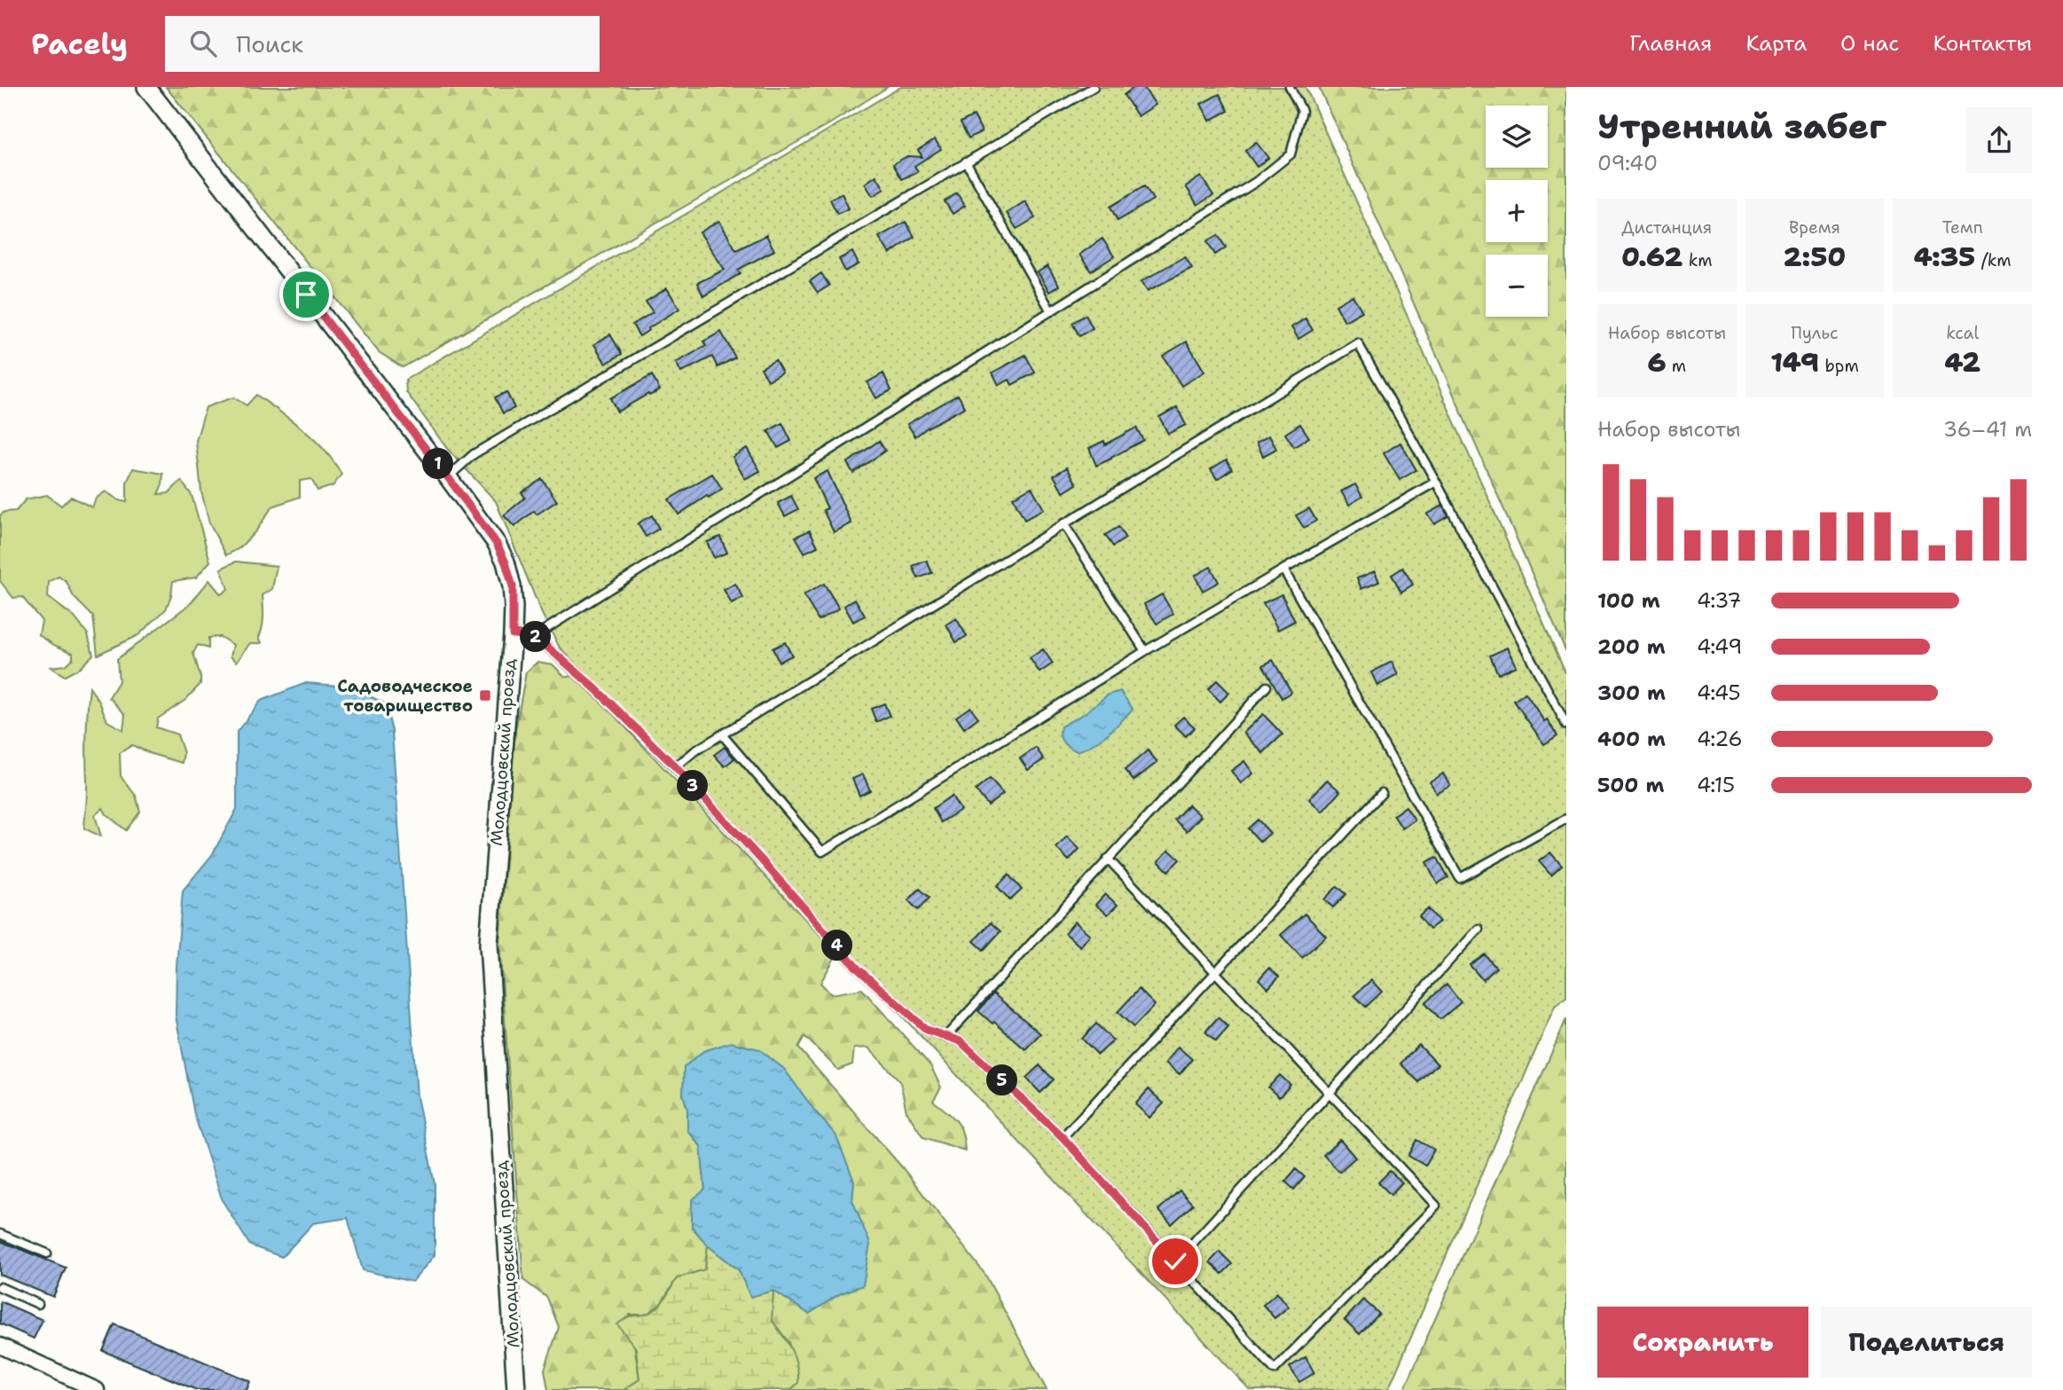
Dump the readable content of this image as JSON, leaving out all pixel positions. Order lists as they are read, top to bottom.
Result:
{
  "streets": {
    "street": ["Молодцовский проезд"]
  },
  "places": {
    "transit": ["Садоводческое товарищество"]
  },
  "page": {
    "header": "Pacely",
    "search": "Поиск",
    "nav": [
      "Главная",
      "Карта",
      "О нас",
      "Контакты"
    ],
    "heading": ["Утренний забег", "09:40"],
    "map_buttons": ["+", "−"],
    "stats": [
      ["Дистанция", "0.62 km"],
      ["Время", "2:50"],
      ["Темп", "4:35 /km"],
      ["Набор высоты", "6 m"],
      ["Пульс", "149 bpm"],
      ["kcal", "42"]
    ],
    "chart": ["Набор высоты", "36–41 m"],
    "pins": [
      "1",
      "2",
      "3",
      "4",
      "5"
    ],
    "list": [
      {
        "name": "100 m",
        "note": "4:37"
      },
      {
        "name": "200 m",
        "note": "4:49"
      },
      {
        "name": "300 m",
        "note": "4:45"
      },
      {
        "name": "400 m",
        "note": "4:26"
      },
      {
        "name": "500 m",
        "note": "4:15"
      }
    ],
    "buttons": ["Сохранить", "Поделиться"]
  }
}
